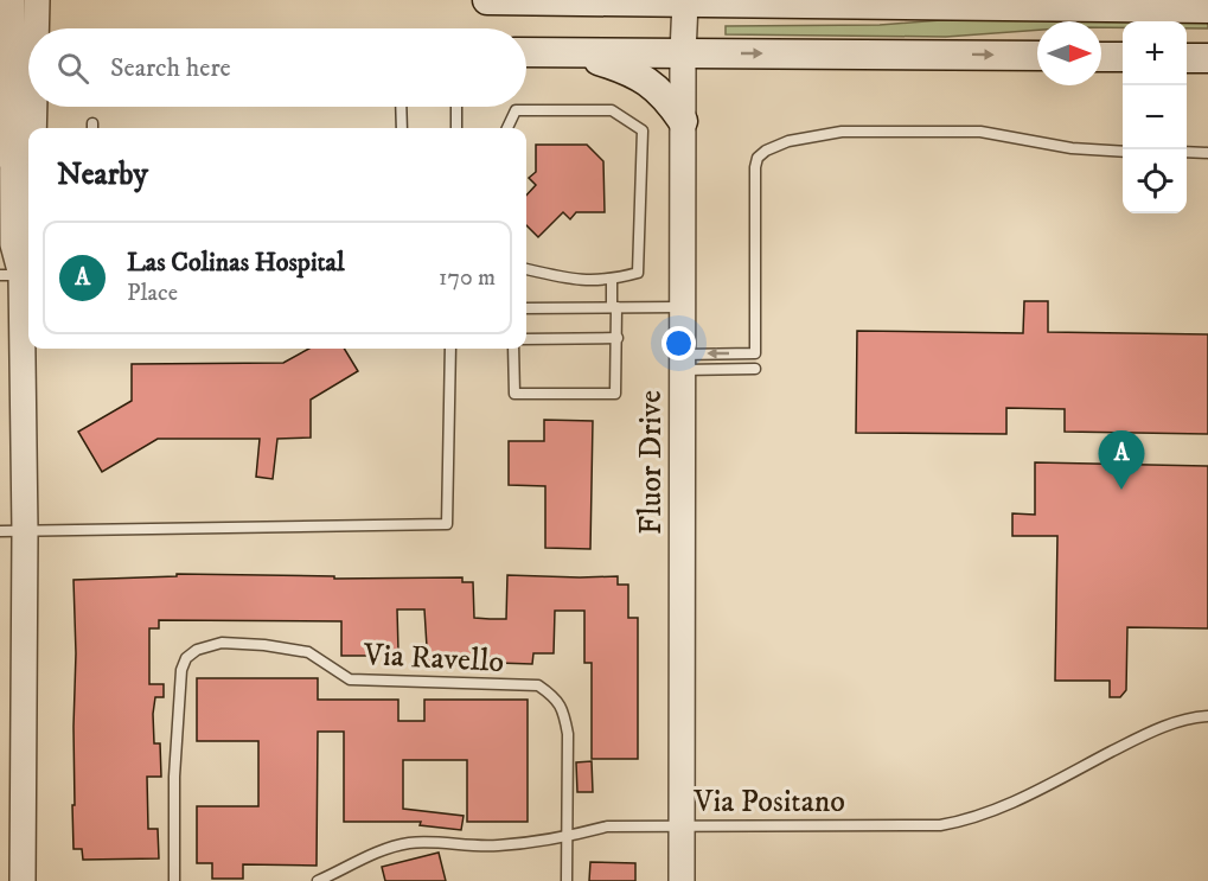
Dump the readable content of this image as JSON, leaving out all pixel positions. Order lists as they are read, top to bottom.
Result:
{
  "streets": {
    "street": ["Fluor Drive"],
    "lane": ["Via Ravello", "Via Positano"]
  },
  "crossings": [
    ["Fluor Drive", "Via Positano"],
    ["Via Ravello", "Via Positano"]
  ],
  "north": "right",
  "page": {
    "map_buttons": ["+", "−"],
    "search": "Search here",
    "heading": "Nearby",
    "list": [
      {
        "mark": "A",
        "name": "Las Colinas Hospital",
        "note": "Place",
        "value": "170 m"
      }
    ],
    "pins": "A"
  }
}
